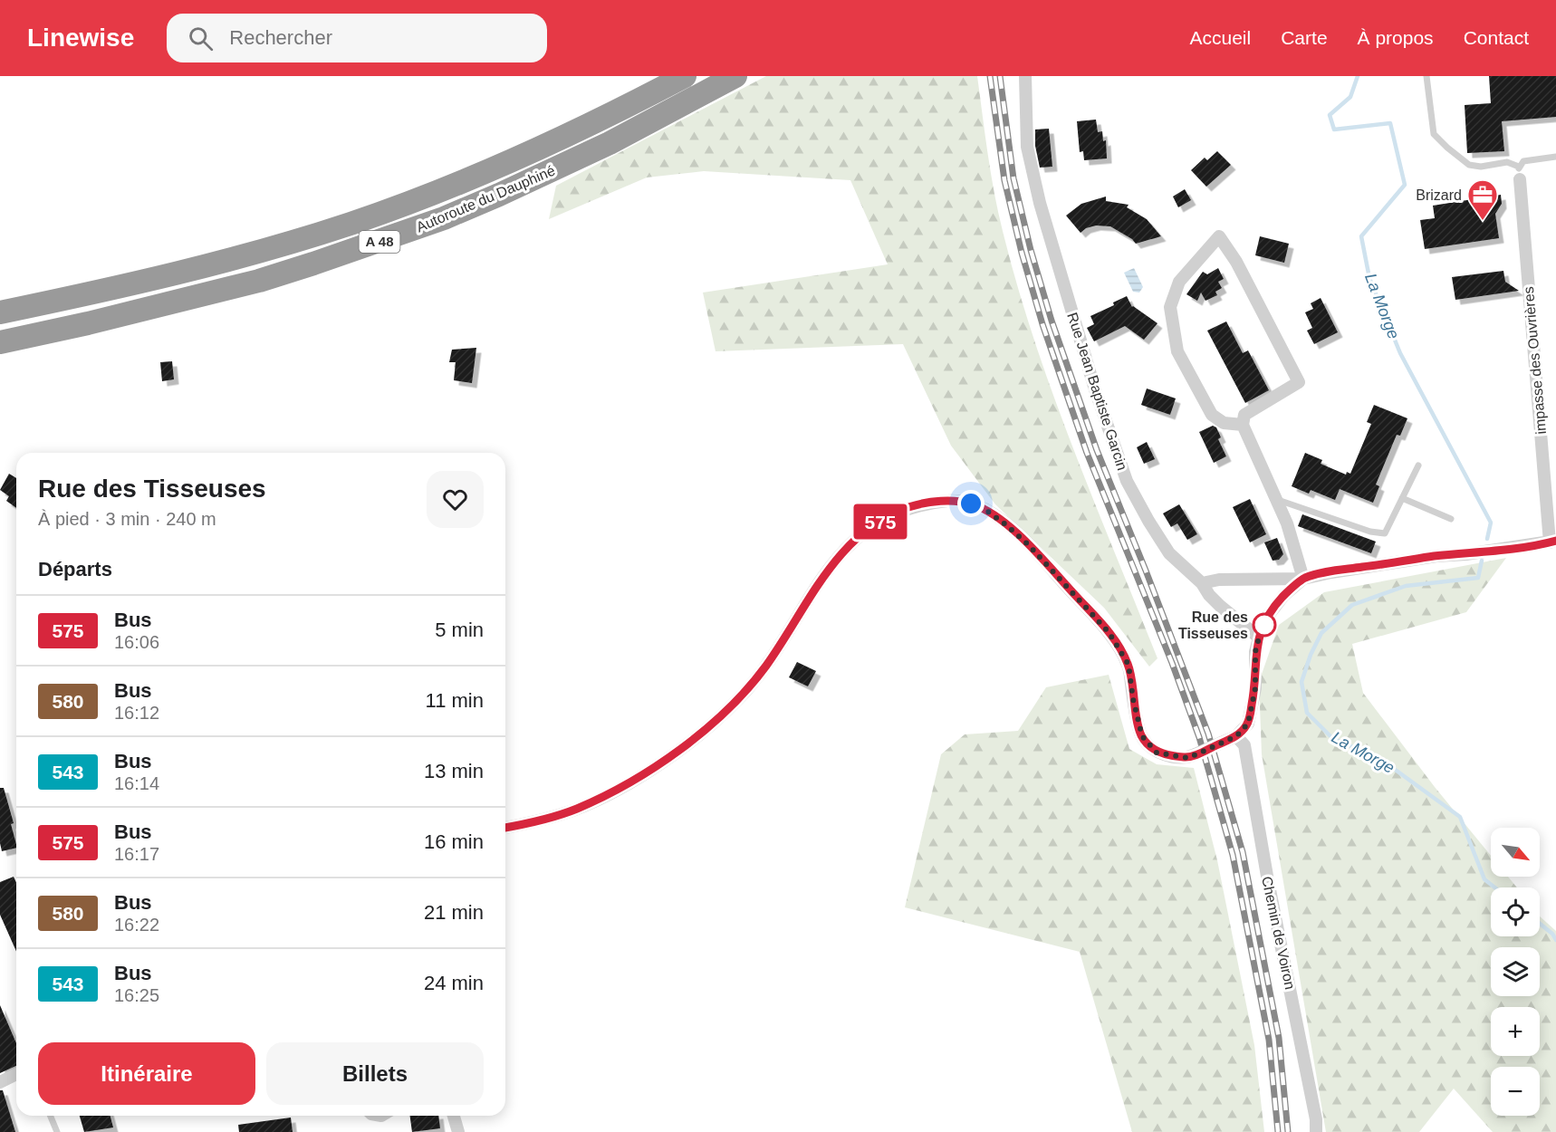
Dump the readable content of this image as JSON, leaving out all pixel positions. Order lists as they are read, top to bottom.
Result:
{
  "streets": {
    "highway": ["Autoroute du Dauphiné", "A 48"],
    "street": ["impasse des Ouvrières", "Rue Jean Baptiste Garcin", "Chemin de Voiron"]
  },
  "water": ["La Morge"],
  "places": {
    "office": ["Brizard"],
    "other": ["Rue des Tisseuses"]
  },
  "lines": ["bus line 575"],
  "north": "bottom right",
  "page": {
    "header": "Linewise",
    "search": "Rechercher",
    "nav": [
      "Accueil",
      "Carte",
      "À propos",
      "Contact"
    ],
    "on_map": "575",
    "heading": [
      ["Rue des Tisseuses", "À pied · 3 min · 240 m"],
      "Départs"
    ],
    "list": [
      {
        "mark": "575",
        "name": "Bus",
        "note": "16:06",
        "value": "5 min"
      },
      {
        "mark": "580",
        "name": "Bus",
        "note": "16:12",
        "value": "11 min"
      },
      {
        "mark": "543",
        "name": "Bus",
        "note": "16:14",
        "value": "13 min"
      },
      {
        "mark": "575",
        "name": "Bus",
        "note": "16:17",
        "value": "16 min"
      },
      {
        "mark": "580",
        "name": "Bus",
        "note": "16:22",
        "value": "21 min"
      },
      {
        "mark": "543",
        "name": "Bus",
        "note": "16:25",
        "value": "24 min"
      }
    ],
    "map_buttons": ["+", "−"],
    "buttons": ["Itinéraire", "Billets"]
  }
}
